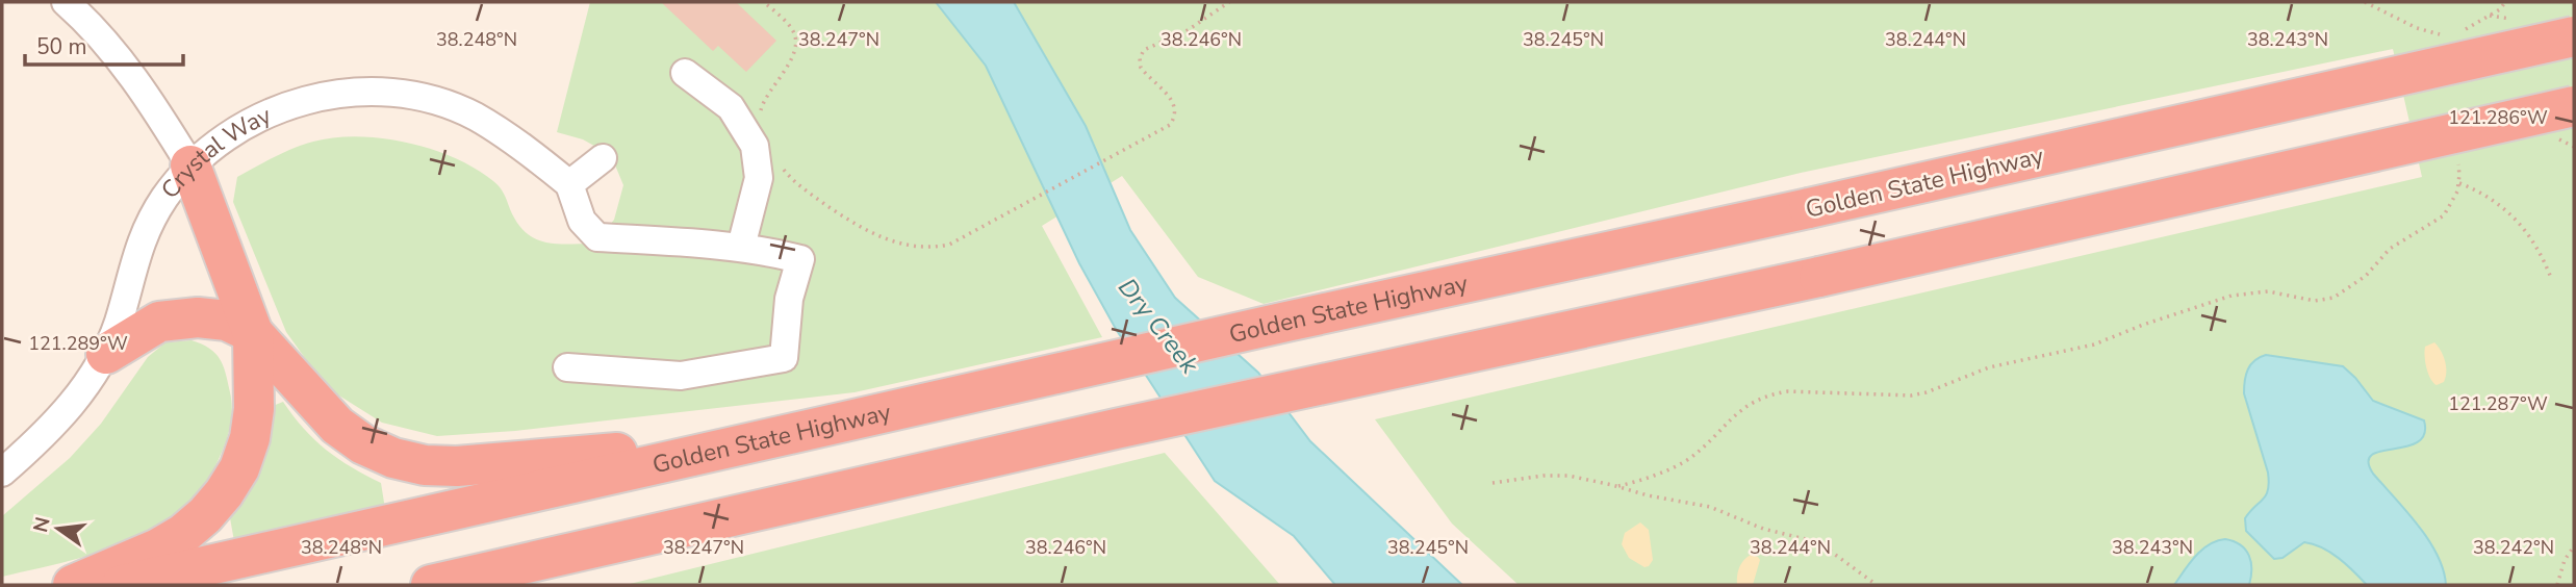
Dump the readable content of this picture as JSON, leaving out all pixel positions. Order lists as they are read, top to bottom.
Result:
{
  "streets": {
    "highway": ["Golden State Highway"],
    "street": ["Crystal Way"]
  },
  "water": ["Dry Creek"],
  "scale_bar": "50 m",
  "north": "left",
  "coordinates": [
    "38.248°N",
    "38.247°N",
    "38.246°N",
    "38.245°N",
    "38.244°N",
    "38.243°N",
    "121.286°W",
    "121.289°W",
    "121.287°W",
    "38.242°N"
  ]
}
